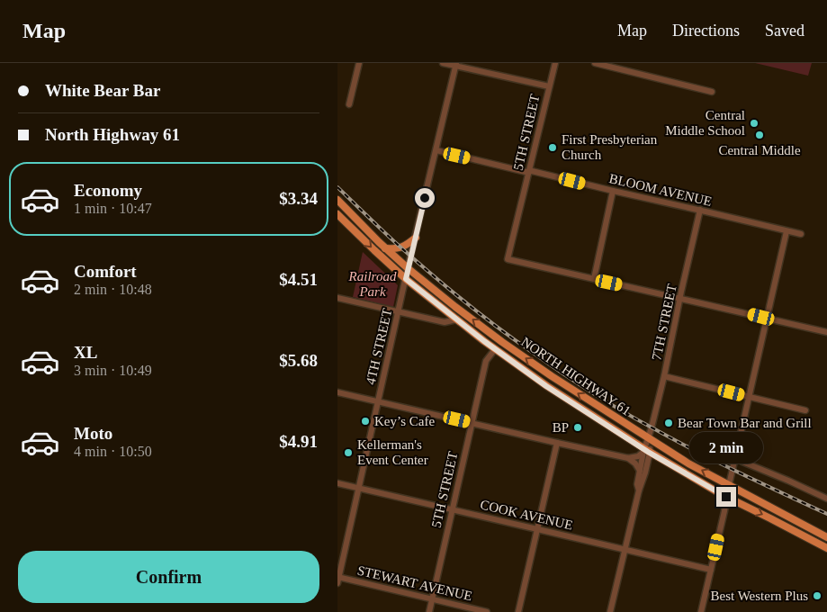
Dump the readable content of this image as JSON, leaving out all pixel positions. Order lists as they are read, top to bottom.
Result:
{
  "streets": {
    "main road": ["NORTH HIGHWAY 61"],
    "street": [
      "5TH STREET",
      "BLOOM AVENUE",
      "7TH STREET",
      "4TH STREET",
      "COOK AVENUE",
      "STEWART AVENUE"
    ]
  },
  "crossings": [
    ["5TH STREET", "BLOOM AVENUE"],
    ["5TH STREET", "NORTH HIGHWAY 61"],
    ["5TH STREET", "COOK AVENUE"],
    ["5TH STREET", "STEWART AVENUE"],
    ["BLOOM AVENUE", "7TH STREET"],
    ["BLOOM AVENUE", "4TH STREET"],
    ["7TH STREET", "NORTH HIGHWAY 61"],
    ["7TH STREET", "COOK AVENUE"],
    ["4TH STREET", "NORTH HIGHWAY 61"],
    ["4TH STREET", "COOK AVENUE"],
    ["4TH STREET", "STEWART AVENUE"]
  ],
  "parks": ["Railroad Park"],
  "places": [
    "Central Middle School",
    "Central Middle",
    "First Presbyterian Church",
    "Key’s Cafe",
    "Bear Town Bar and Grill",
    "BP",
    "Kellerman's Event Center",
    "Best Western Plus"
  ],
  "page": {
    "header": "Map",
    "nav": ["Map", "Directions", "Saved"],
    "banner": ["White Bear Bar", "North Highway 61"],
    "list": [
      {
        "name": "Economy",
        "note": "1 min · 10:47",
        "value": "$3.34"
      },
      {
        "name": "Comfort",
        "note": "2 min · 10:48",
        "value": "$4.51"
      },
      {
        "name": "XL",
        "note": "3 min · 10:49",
        "value": "$5.68"
      },
      {
        "name": "Moto",
        "note": "4 min · 10:50",
        "value": "$4.91"
      }
    ],
    "bubble": "2 min",
    "buttons": "Confirm"
  }
}
